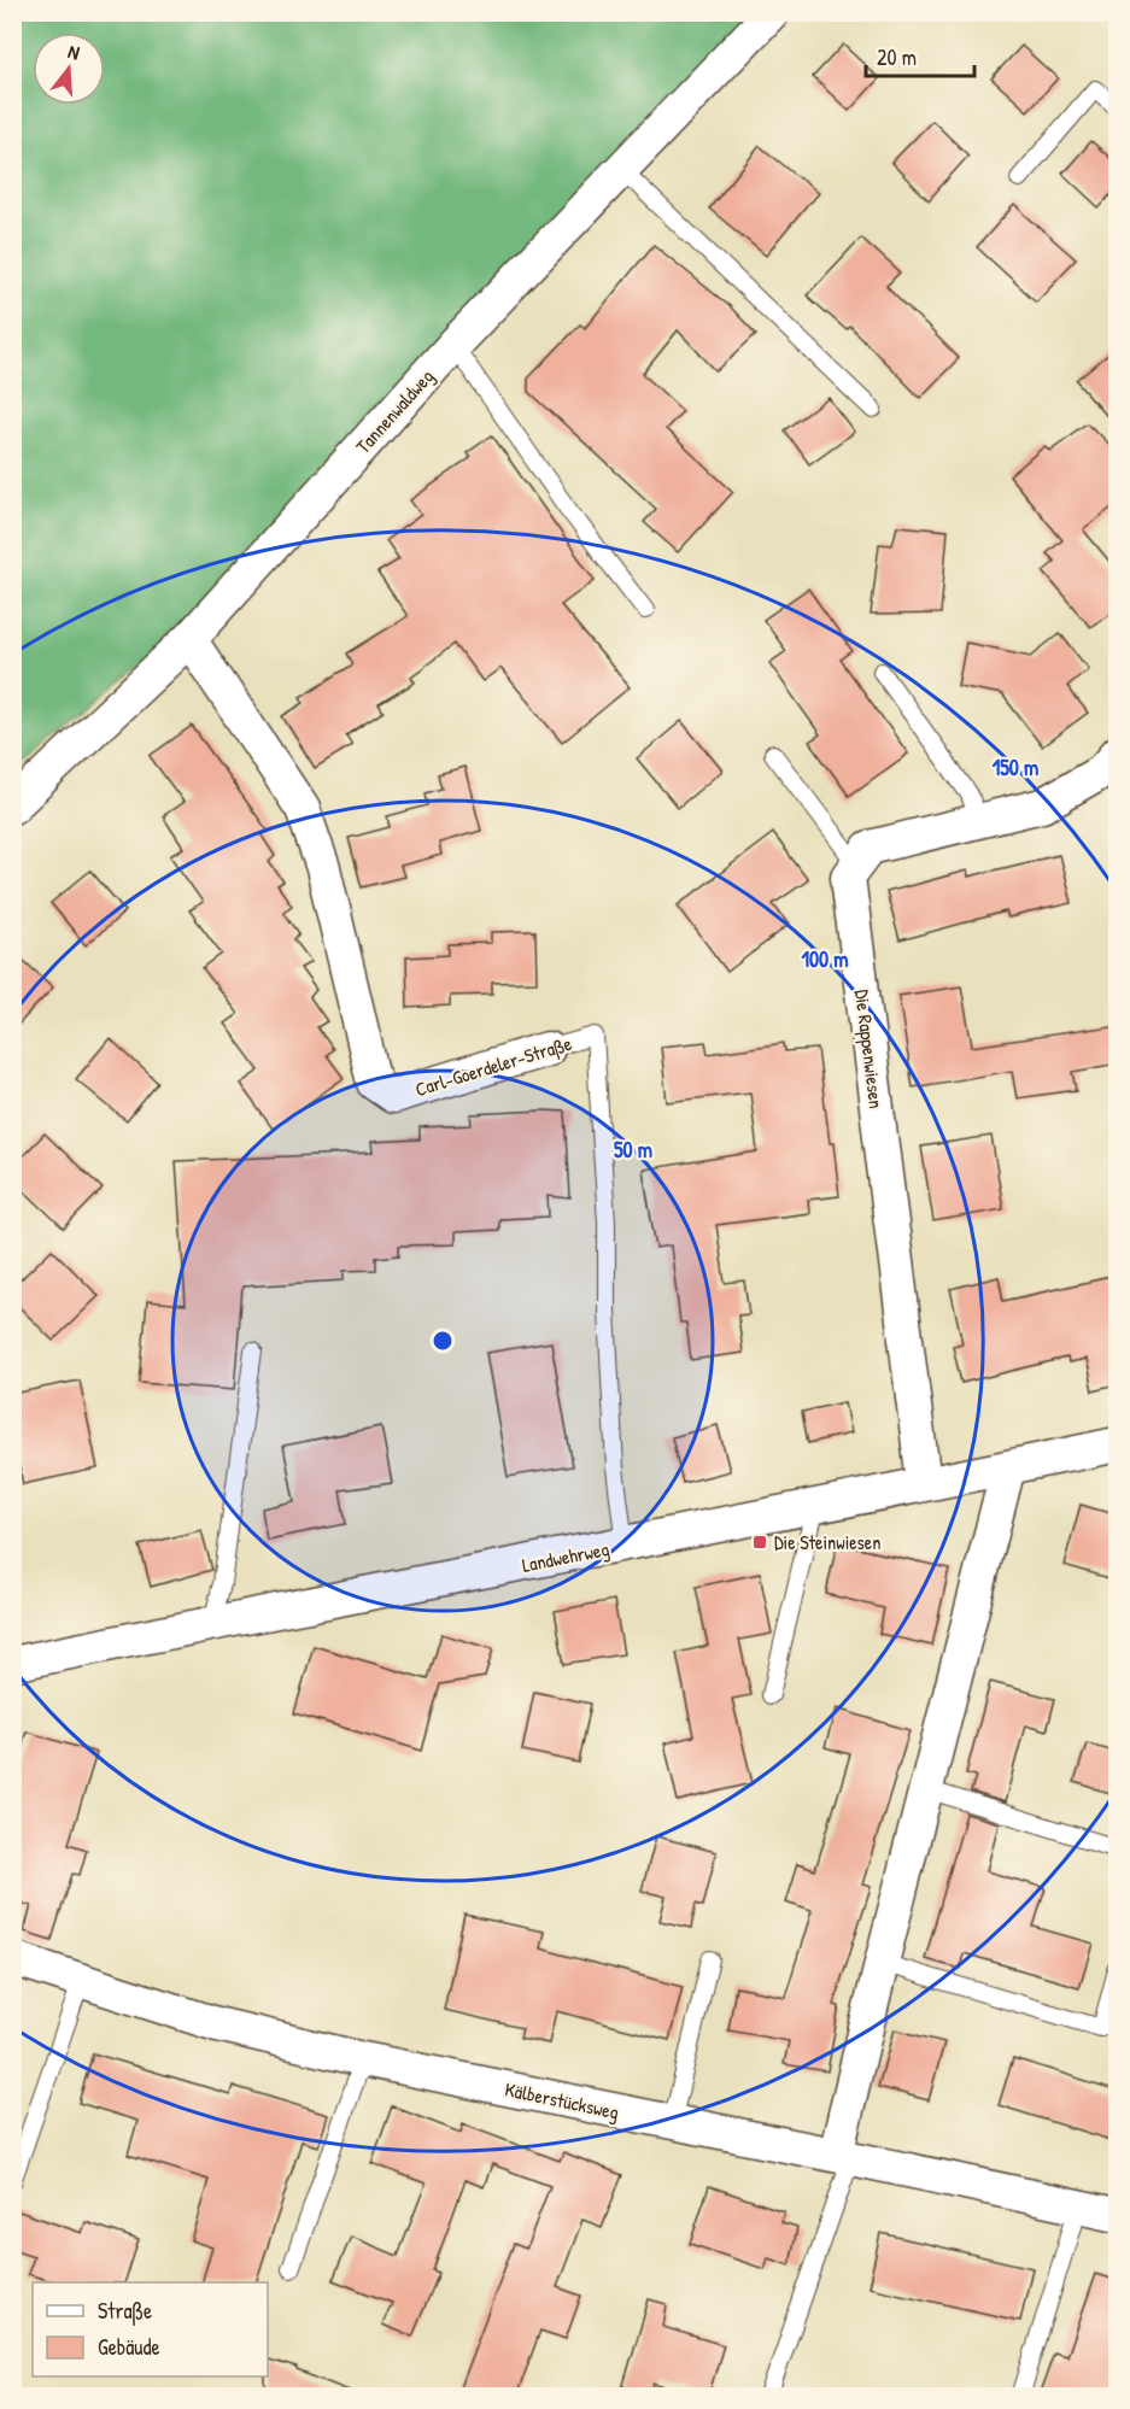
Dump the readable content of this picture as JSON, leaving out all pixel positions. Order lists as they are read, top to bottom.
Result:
{
  "streets": {
    "street": [
      "Tannenwaldweg",
      "Die Rappenwiesen",
      "Carl-Goerdeler-Straße",
      "Landwehrweg",
      "Kälberstücksweg"
    ]
  },
  "crossings": [
    ["Tannenwaldweg", "Carl-Goerdeler-Straße"],
    ["Die Rappenwiesen", "Landwehrweg"],
    ["Carl-Goerdeler-Straße", "Landwehrweg"]
  ],
  "places": {
    "transit": ["Die Steinwiesen"]
  },
  "legend": ["Straße", "Gebäude"],
  "scale_bar": "20 m",
  "north": "top",
  "rings": ["150 m", "100 m", "50 m"]
}
